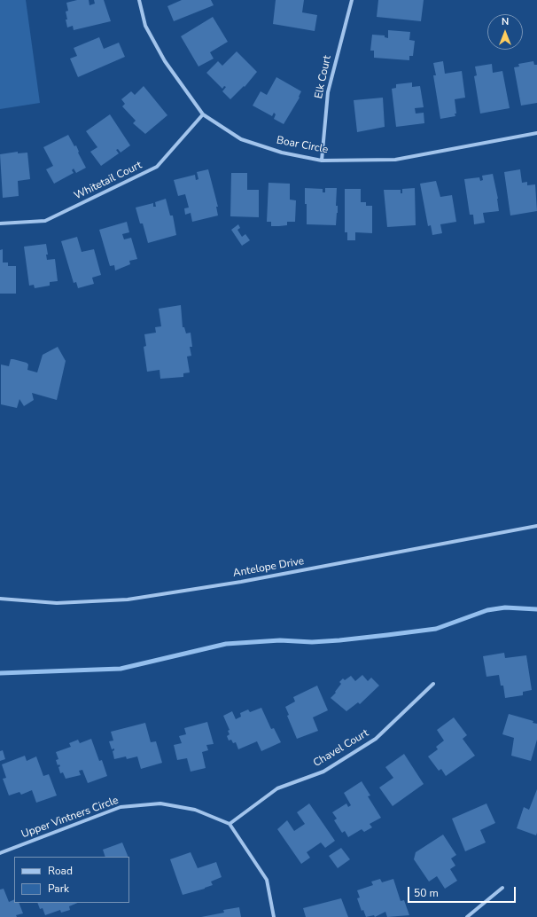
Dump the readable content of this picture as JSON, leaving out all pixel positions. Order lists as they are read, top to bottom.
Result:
{
  "streets": {
    "street": [
      "Elk Court",
      "Boar Circle",
      "Whitetail Court",
      "Antelope Drive",
      "Chavel Court",
      "Upper Vintners Circle"
    ]
  },
  "crossings": [
    ["Elk Court", "Boar Circle"],
    ["Boar Circle", "Whitetail Court"],
    ["Chavel Court", "Upper Vintners Circle"]
  ],
  "legend": ["Road", "Park"],
  "scale_bar": "50 m",
  "north": "top"
}
